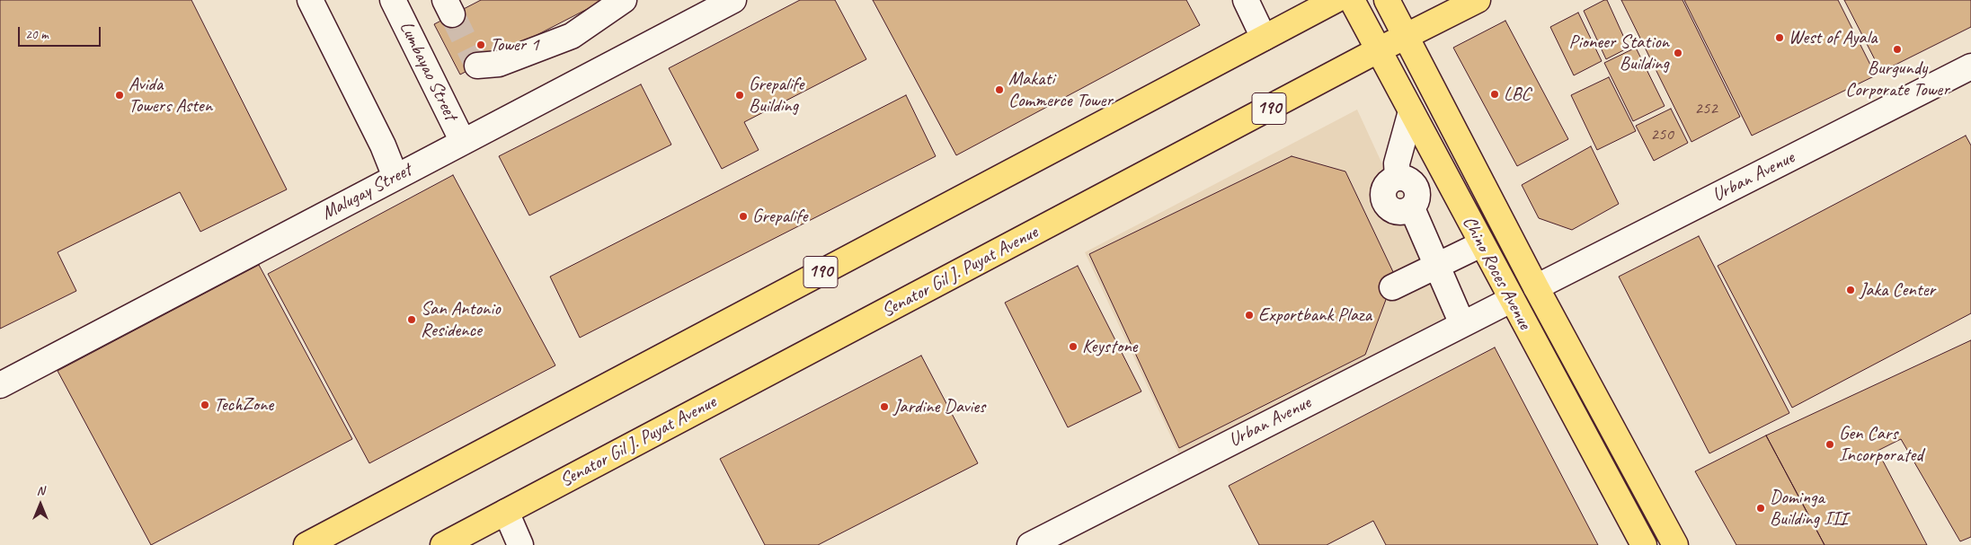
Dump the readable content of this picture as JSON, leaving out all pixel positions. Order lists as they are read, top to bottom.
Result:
{
  "streets": {
    "main road": ["190", "Senator Gil J. Puyat Avenue", "Chino Roces Avenue"],
    "street": ["Lumbayao Street", "Urban Avenue", "Malugay Street"]
  },
  "crossings": [
    ["Lumbayao Street", "Malugay Street"],
    ["Urban Avenue", "Chino Roces Avenue"],
    ["Senator Gil J. Puyat Avenue", "Chino Roces Avenue"]
  ],
  "places": [
    "West of Ayala",
    "Tower 1",
    "Burgundy Corporate Tower",
    "Pioneer Station Building",
    "Makati Commerce Tower",
    "LBC",
    "Avida Towers Asten",
    "Grepalife Building",
    "Grepalife",
    "Jaka Center",
    "Exportbank Plaza",
    "San Antonio Residence",
    "Keystone",
    "TechZone",
    "Jardine Davies",
    "Gen Cars Incorporated",
    "Dominga Building III"
  ],
  "house_numbers": ["252", "250"],
  "scale_bar": "20 m",
  "north": "top"
}
